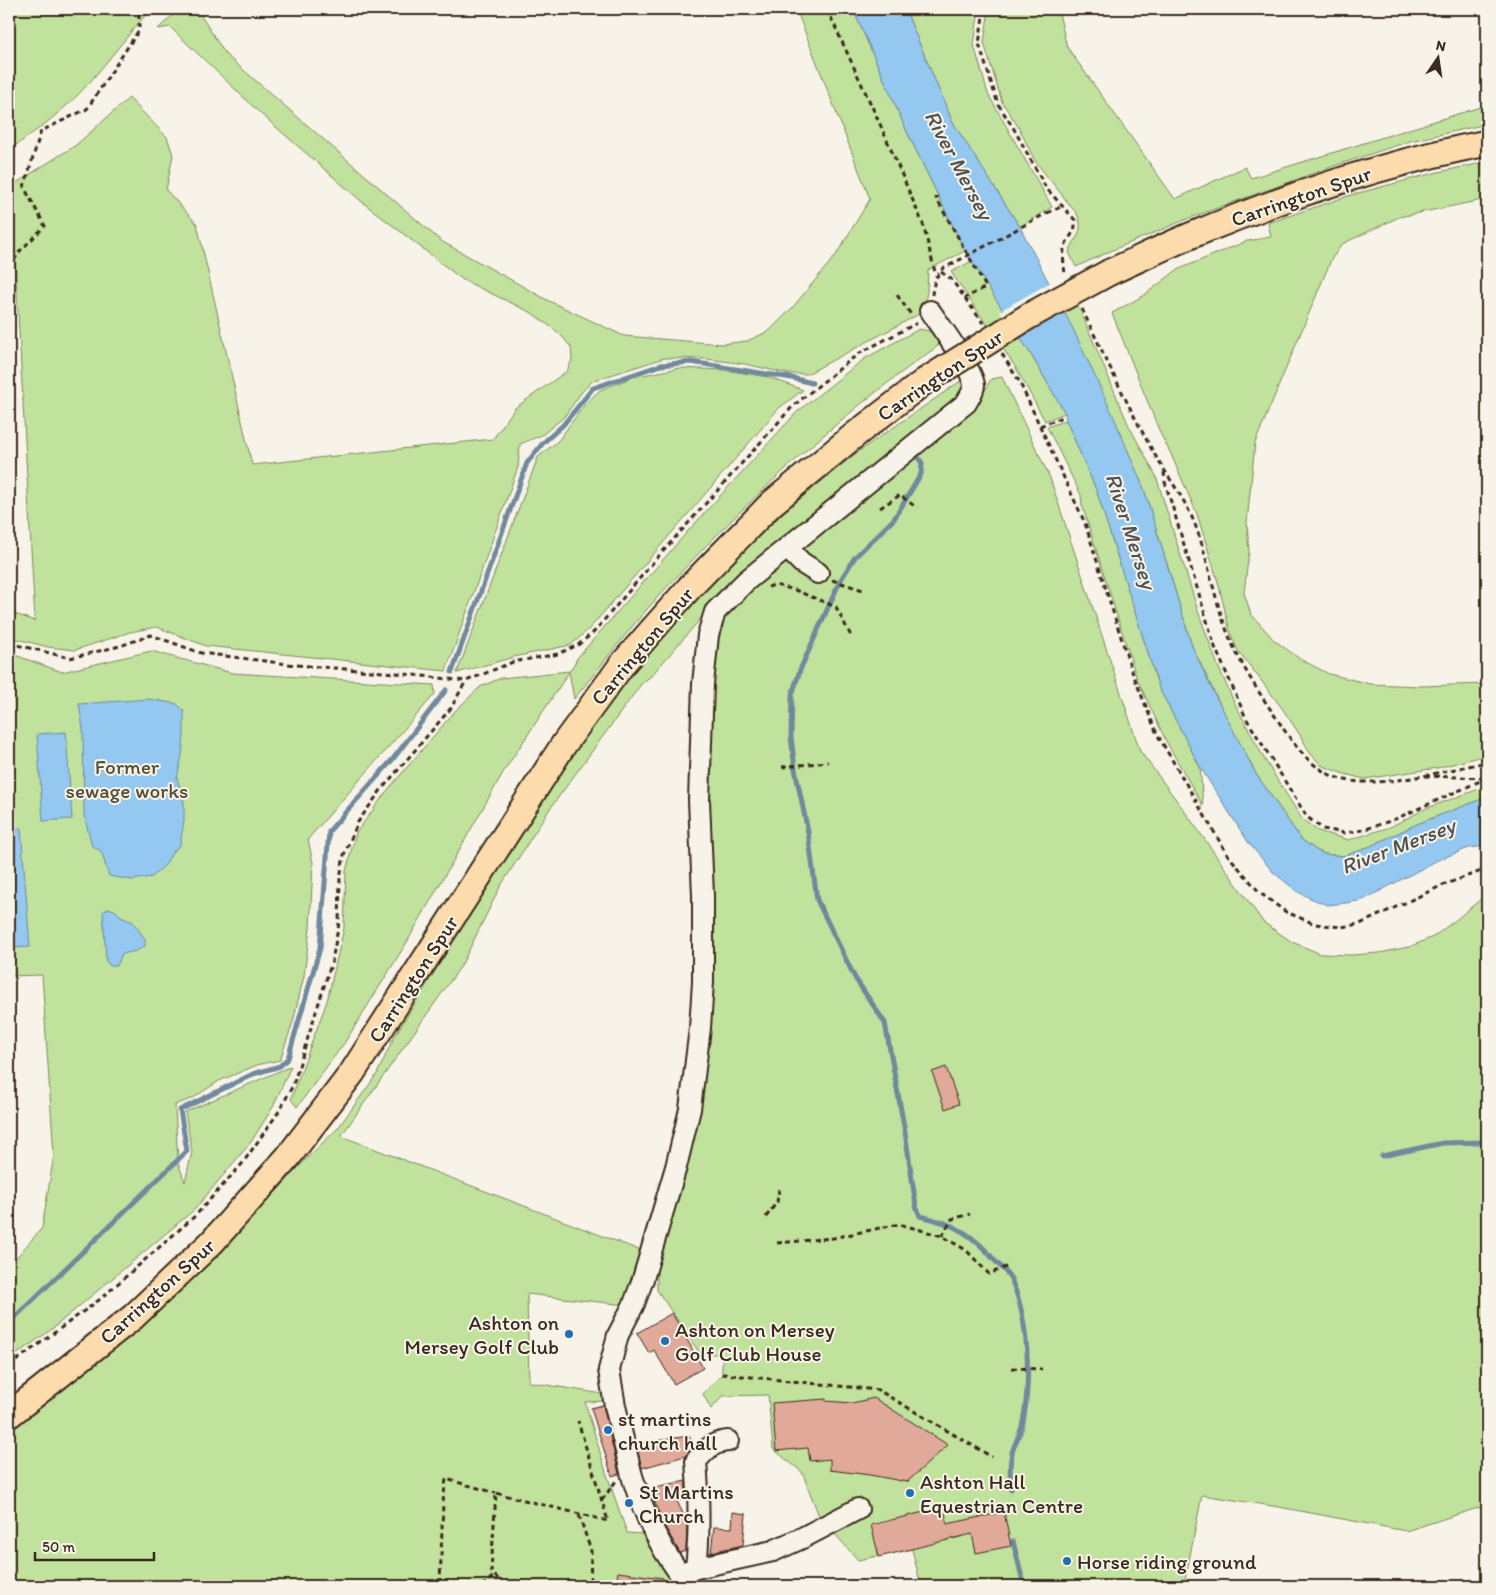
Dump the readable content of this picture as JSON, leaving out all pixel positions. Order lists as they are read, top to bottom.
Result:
{
  "streets": {
    "main road": ["Carrington Spur"]
  },
  "water": ["River Mersey"],
  "parks": ["Former sewage works"],
  "places": [
    "Ashton on Mersey Golf Club",
    "Ashton on Mersey Golf Club House",
    "st martins church hall",
    "Ashton Hall Equestrian Centre",
    "St Martins Church",
    "Horse riding ground"
  ],
  "scale_bar": "50 m",
  "north": "top"
}
